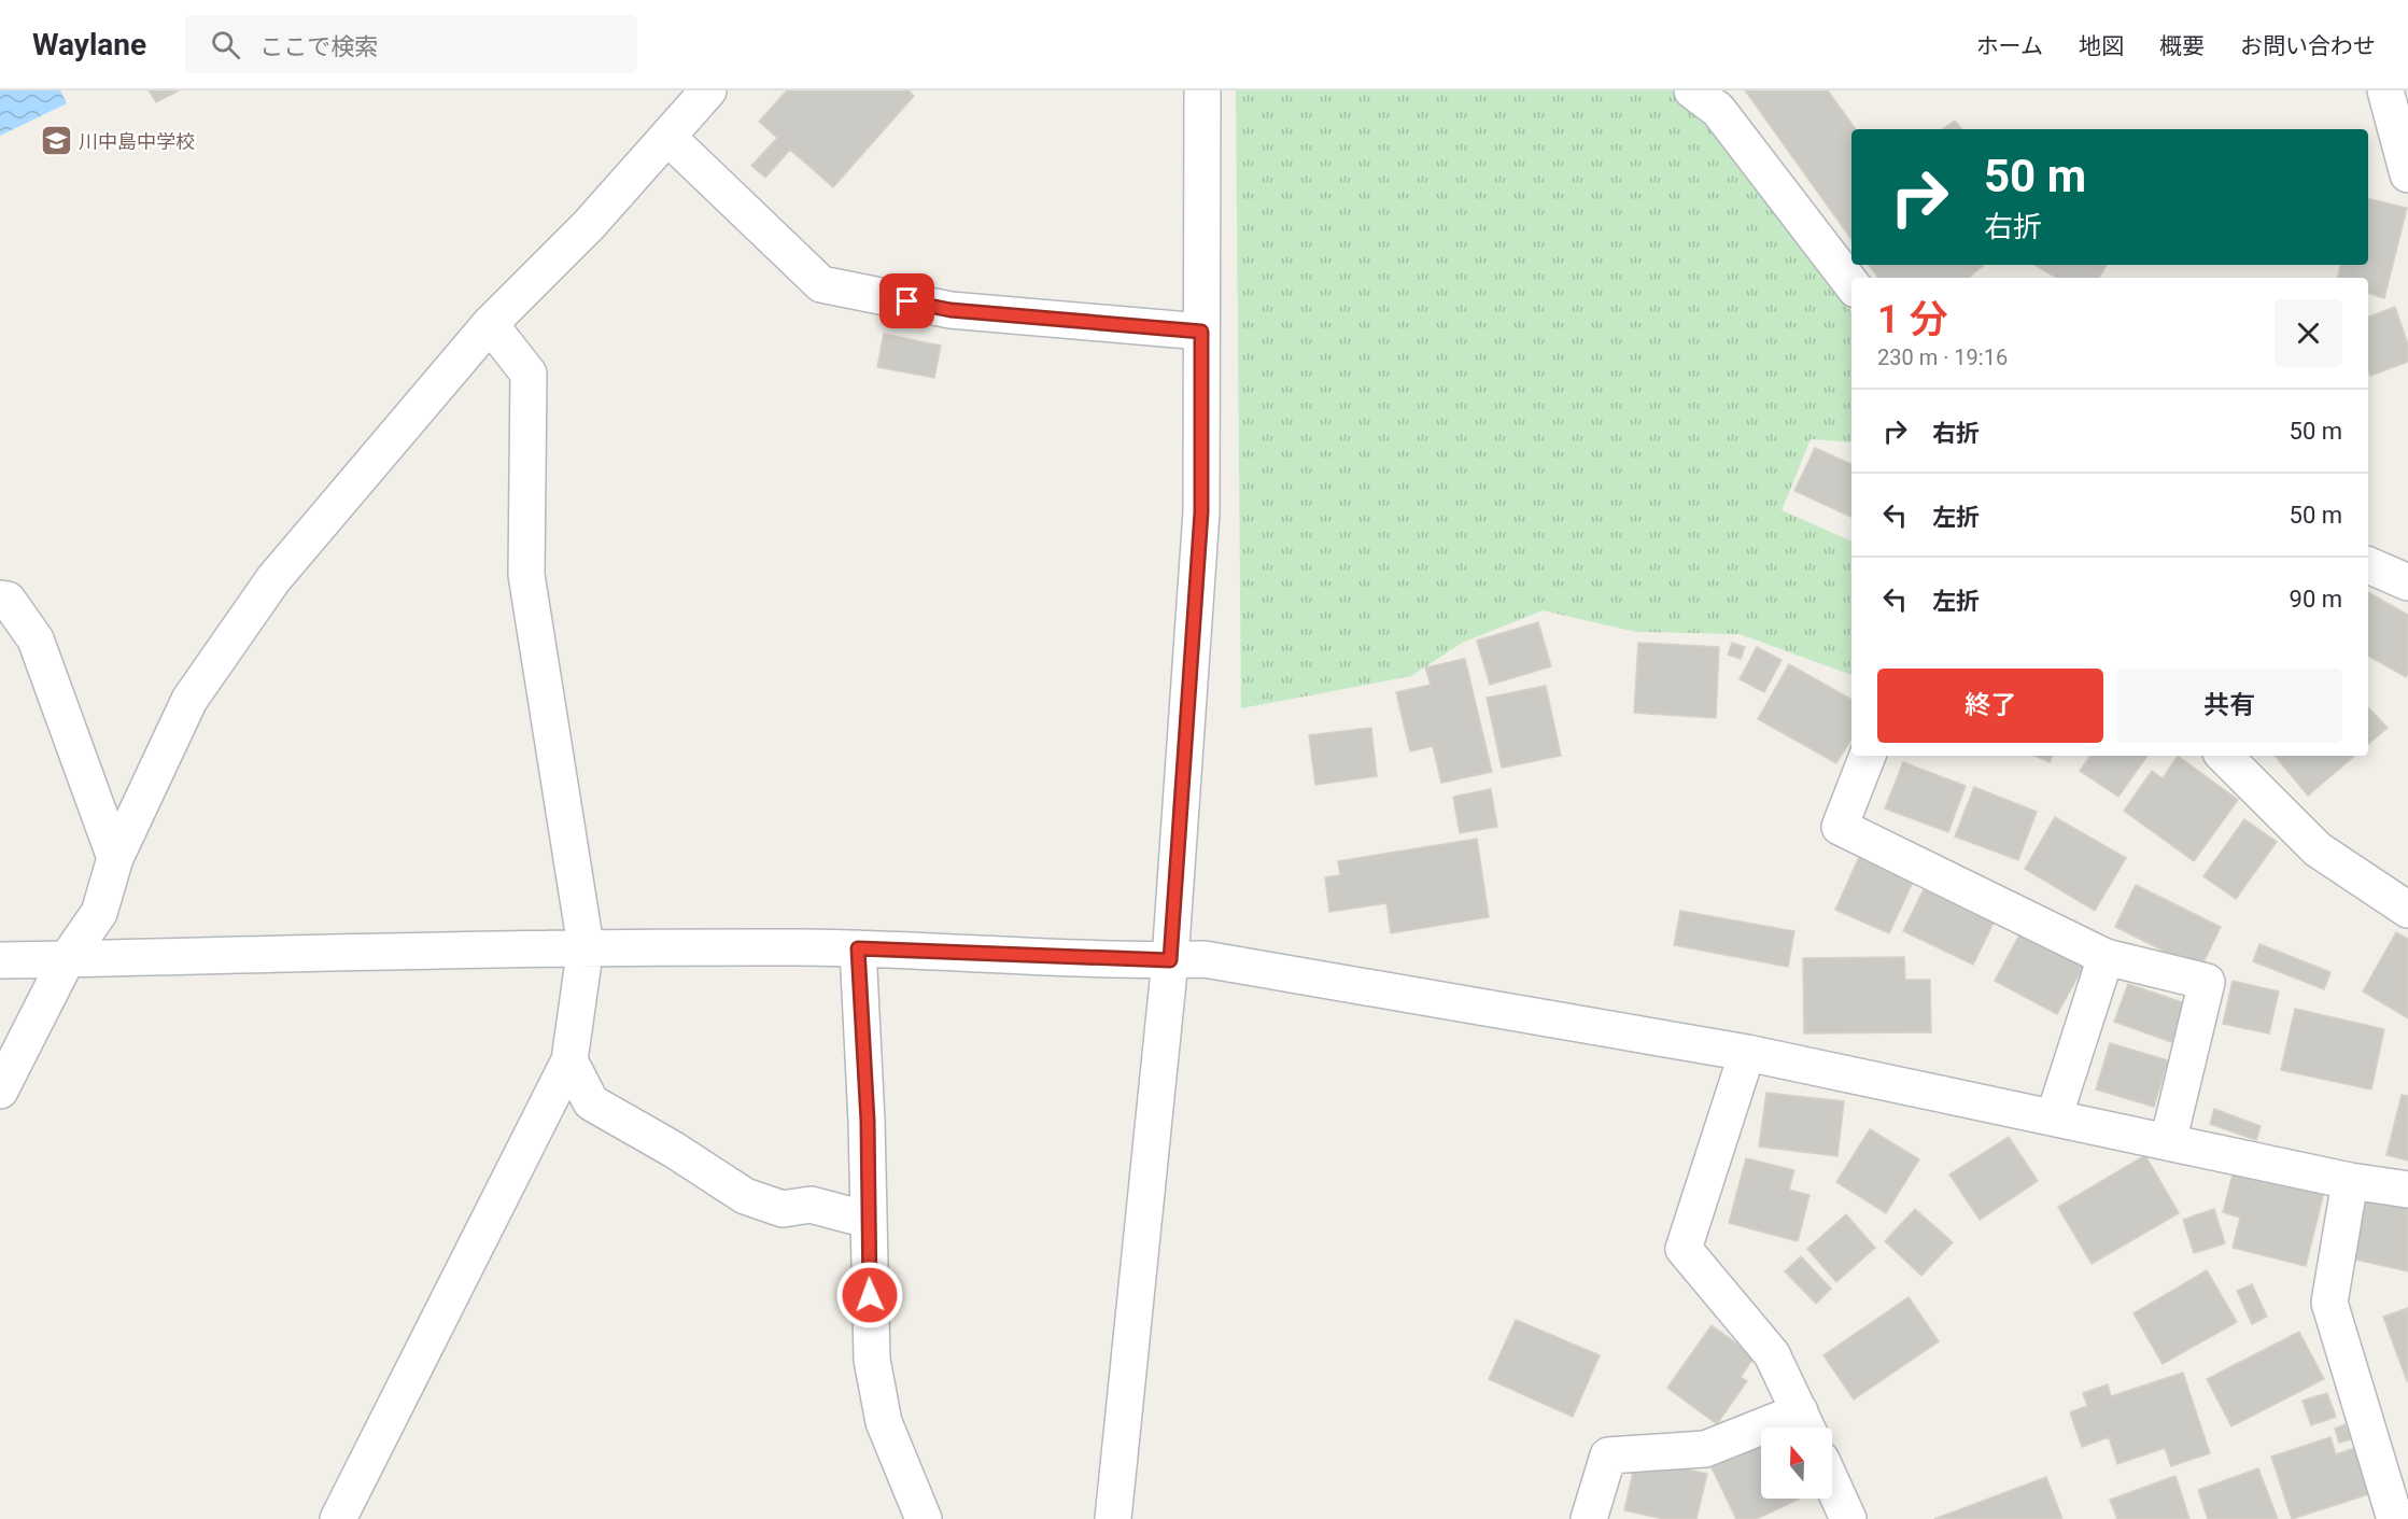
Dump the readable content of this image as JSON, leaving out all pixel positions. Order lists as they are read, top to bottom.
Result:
{
  "places": {
    "school or university": ["川中島中学校"]
  },
  "north": "top",
  "page": {
    "header": "Waylane",
    "search": "ここで検索",
    "nav": [
      "ホーム",
      "地図",
      "概要",
      "お問い合わせ"
    ],
    "turn": ["50 m", "右折"],
    "heading": ["1 分", "230 m · 19:16"],
    "list": [
      {
        "name": "右折",
        "value": "50 m"
      },
      {
        "name": "左折",
        "value": "50 m"
      },
      {
        "name": "左折",
        "value": "90 m"
      }
    ],
    "buttons": ["終了", "共有"]
  }
}
